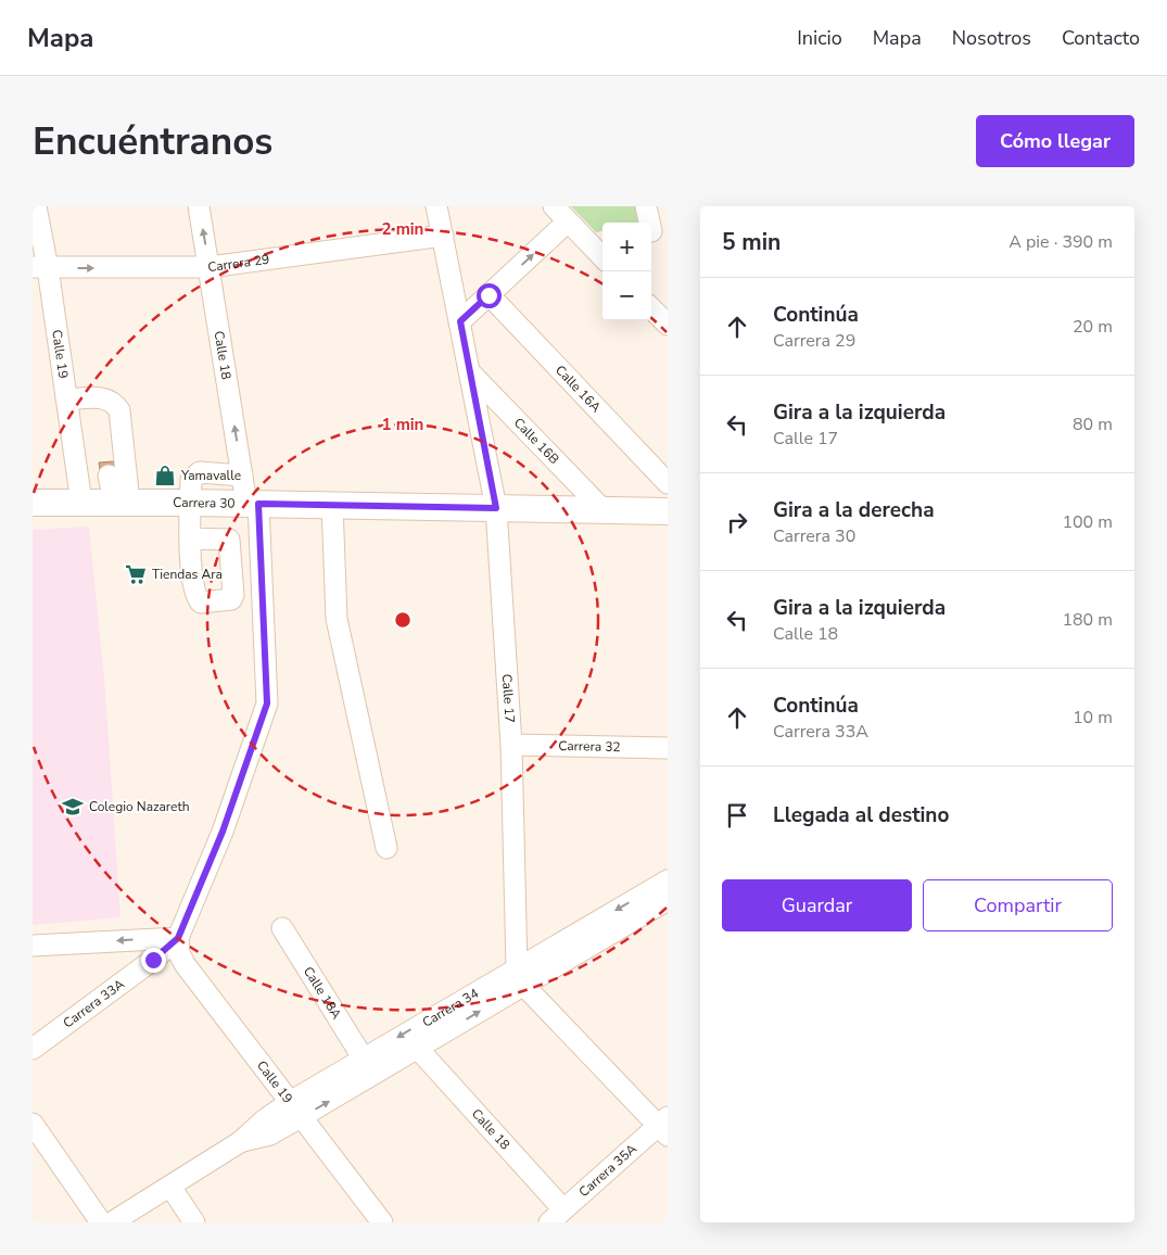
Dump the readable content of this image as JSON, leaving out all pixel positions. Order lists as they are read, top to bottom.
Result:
{
  "streets": {
    "main road": ["Carrera 30"],
    "street": [
      "Carrera 29",
      "Calle 19",
      "Calle 18",
      "Calle 16A",
      "Calle 16B",
      "Calle 17",
      "Carrera 32",
      "Calle 18A",
      "Carrera 33A",
      "Carrera 34",
      "Carrera 35A"
    ]
  },
  "crossings": [
    ["Carrera 29", "Calle 19"],
    ["Carrera 29", "Calle 18"],
    ["Carrera 29", "Calle 17"],
    ["Calle 19", "Calle 18"],
    ["Calle 19", "Carrera 30"],
    ["Calle 19", "Carrera 33A"],
    ["Calle 19", "Carrera 34"],
    ["Calle 18", "Carrera 30"],
    ["Calle 18", "Carrera 33A"],
    ["Calle 18", "Carrera 34"],
    ["Calle 18", "Carrera 35A"],
    ["Calle 16B", "Carrera 30"],
    ["Calle 16B", "Calle 17"],
    ["Carrera 30", "Calle 17"],
    ["Calle 17", "Carrera 32"],
    ["Calle 17", "Carrera 34"],
    ["Calle 18A", "Carrera 34"]
  ],
  "one_way": ["Carrera 29"],
  "places": {
    "shop": ["Yamavalle"],
    "supermarket": ["Tiendas Ara"],
    "school or university": ["Colegio Nazareth"]
  },
  "page": {
    "header": "Mapa",
    "nav": [
      "Inicio",
      "Mapa",
      "Nosotros",
      "Contacto"
    ],
    "buttons": [
      "Cómo llegar",
      ["Guardar", "Compartir"]
    ],
    "title": "Encuéntranos",
    "heading": ["5 min", "A pie · 390 m"],
    "map_buttons": ["+", "−"],
    "list": [
      ["Continúa", "Carrera 29", "20 m"],
      ["Gira a la izquierda", "Calle 17", "80 m"],
      ["Gira a la derecha", "Carrera 30", "100 m"],
      ["Gira a la izquierda", "Calle 18", "180 m"],
      ["Continúa", "Carrera 33A", "10 m"],
      "Llegada al destino"
    ]
  },
  "rings": ["2 min", "1 min"]
}
